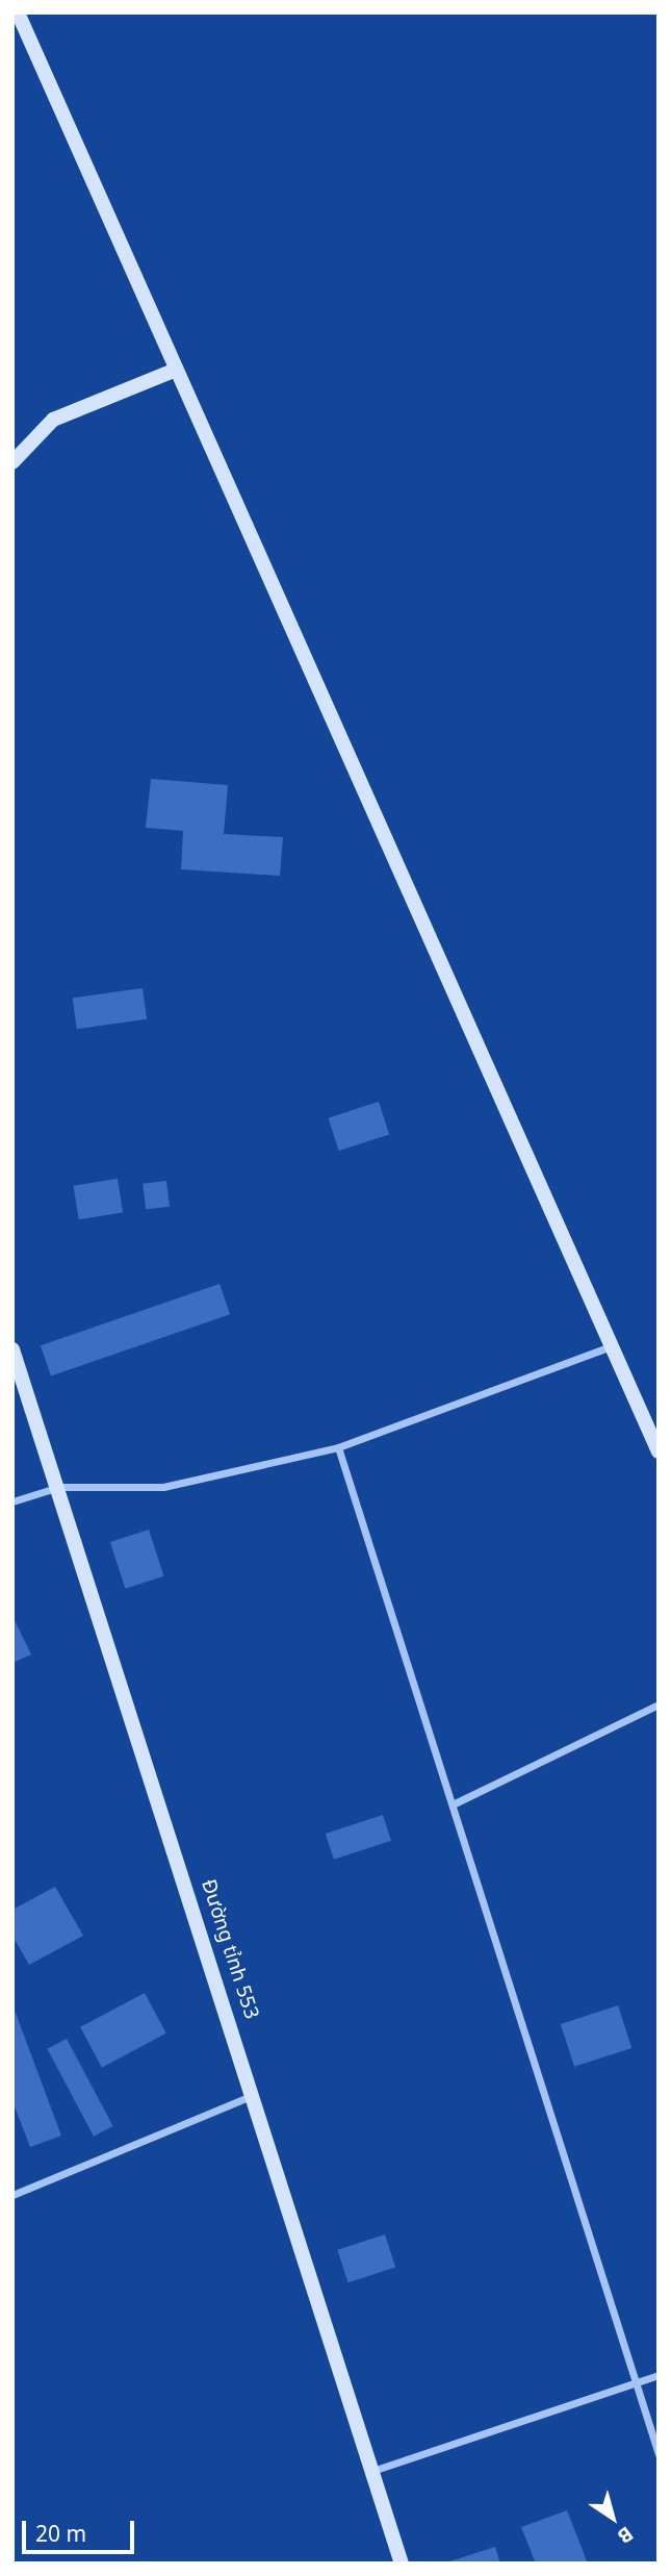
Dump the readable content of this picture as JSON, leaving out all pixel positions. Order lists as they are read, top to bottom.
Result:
{
  "streets": {
    "main road": ["Đường tỉnh 553"]
  },
  "scale_bar": "20 m",
  "north": "bottom right"
}
